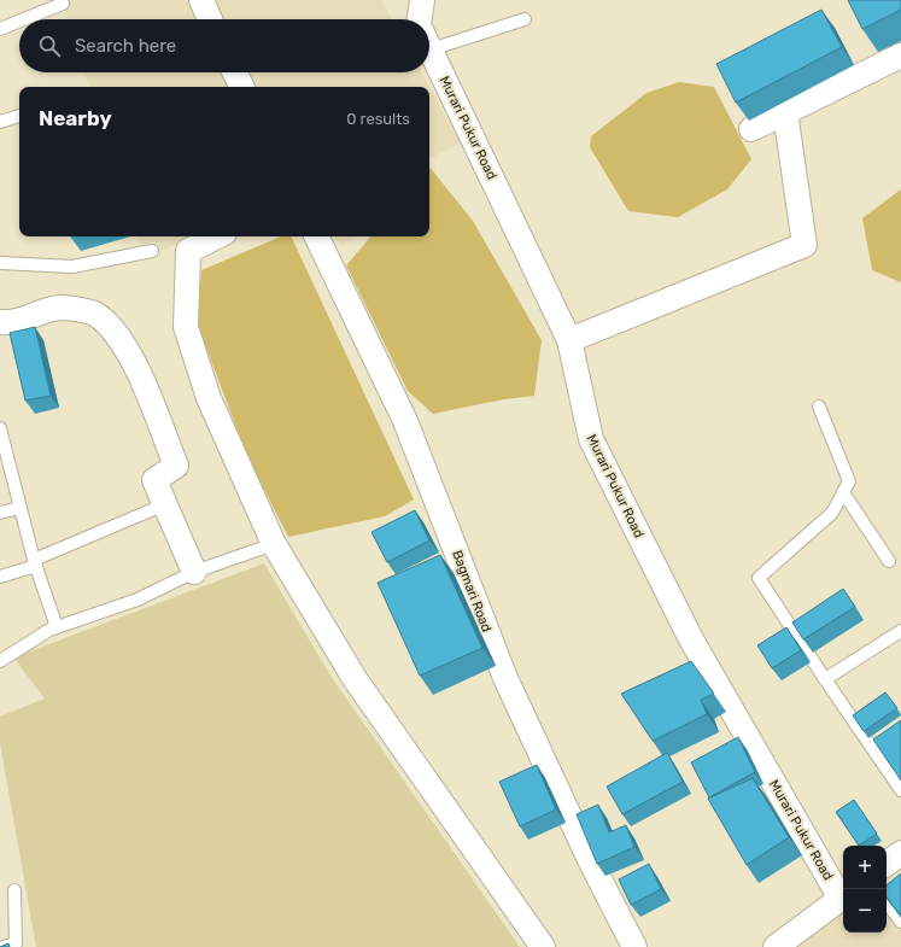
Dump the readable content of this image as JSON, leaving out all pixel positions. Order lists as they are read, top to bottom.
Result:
{
  "streets": {
    "street": ["Murari Pukur Road", "Bagmari Road"]
  },
  "page": {
    "search": "Search here",
    "heading": ["Nearby", "0 results"],
    "map_buttons": ["+", "−"]
  }
}
